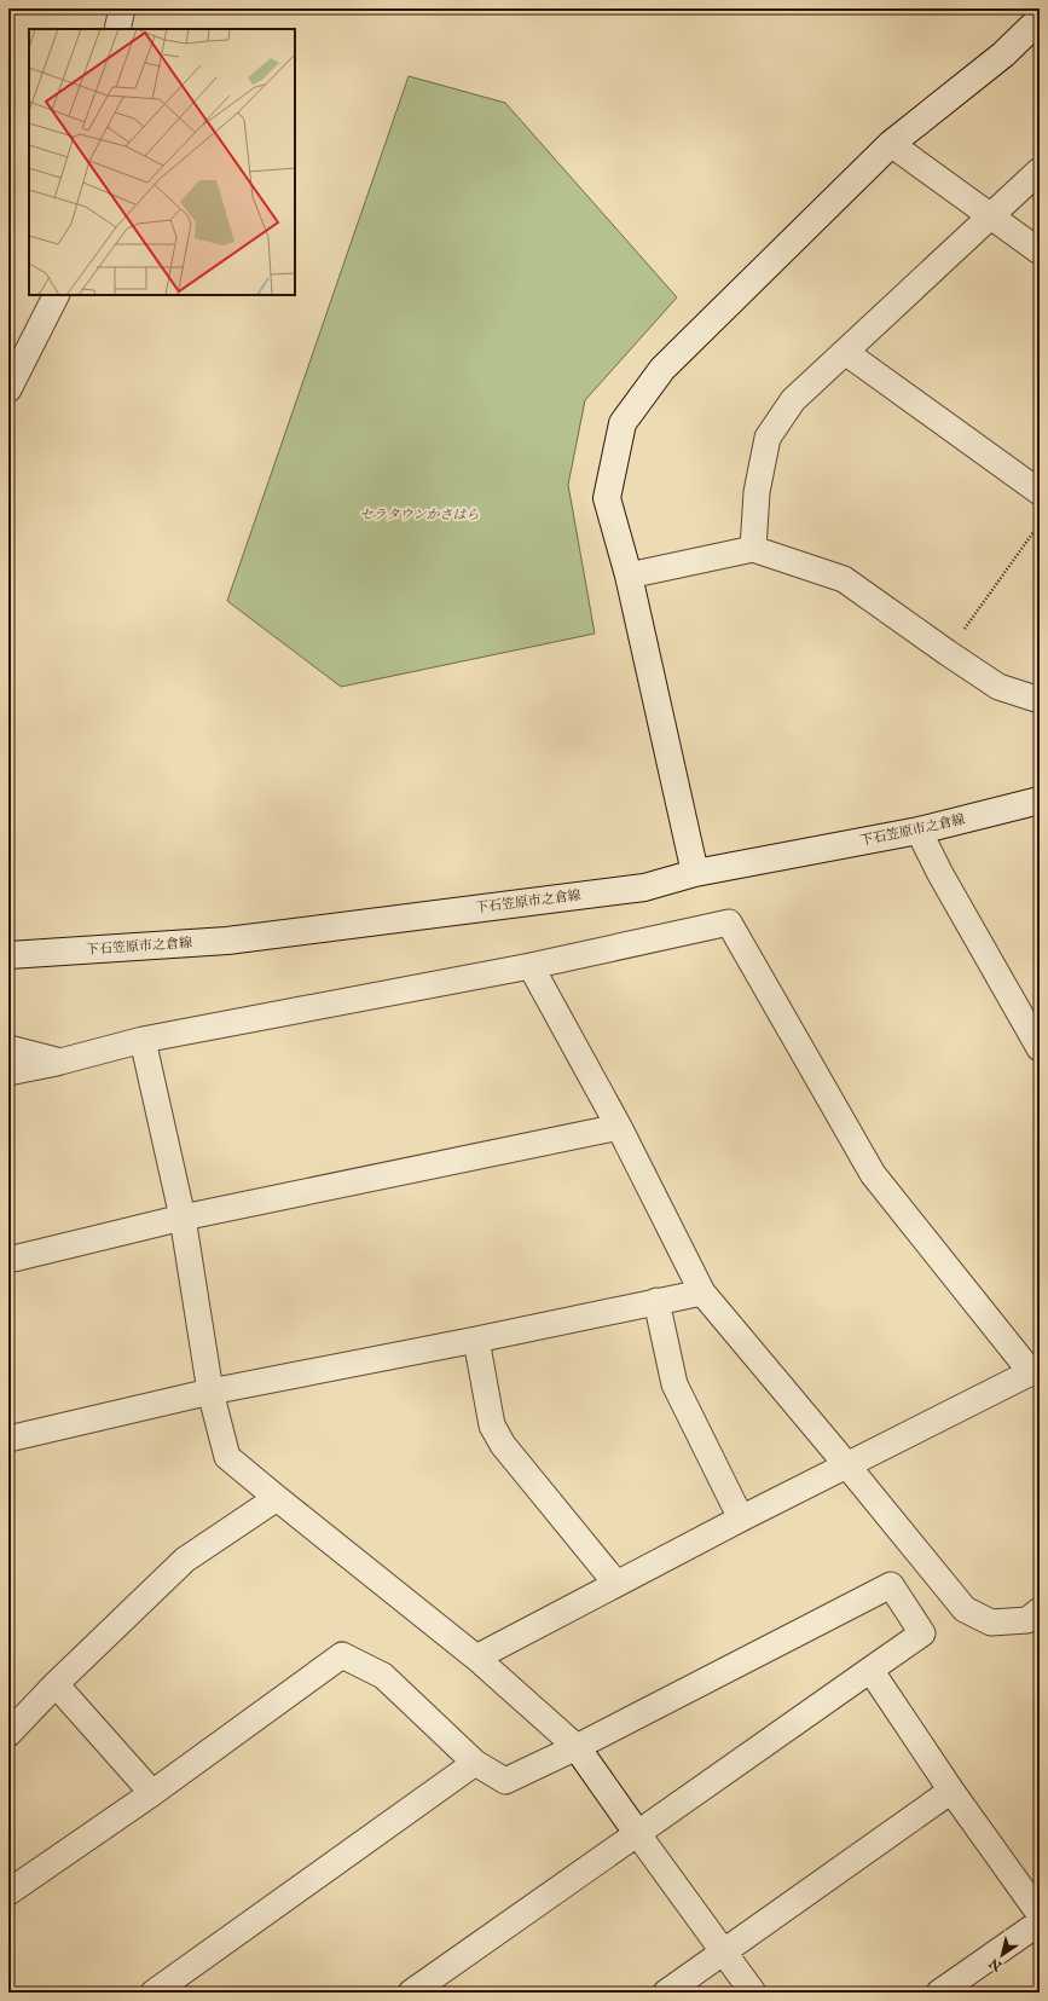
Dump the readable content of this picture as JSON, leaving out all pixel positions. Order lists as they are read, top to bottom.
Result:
{
  "streets": {
    "street": ["下石笠原市之倉線"]
  },
  "parks": ["セラタウンかさはら"],
  "north": "bottom left"
}
